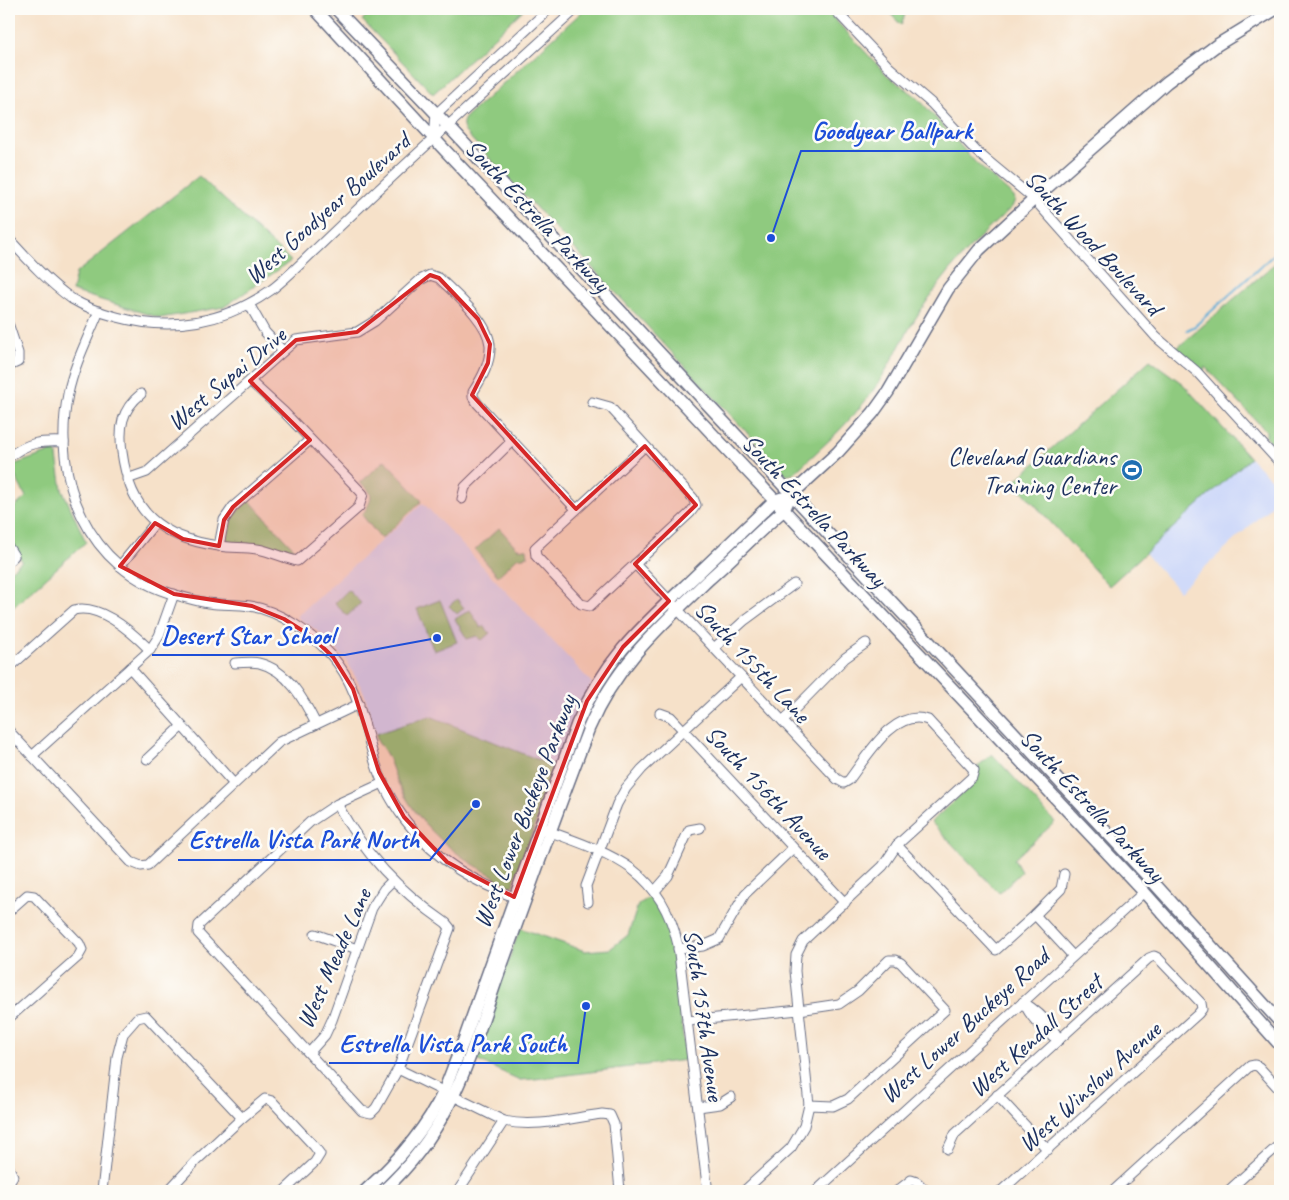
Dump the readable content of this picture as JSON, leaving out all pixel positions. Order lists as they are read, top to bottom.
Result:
{
  "streets": {
    "main road": ["South Estrella Parkway", "West Lower Buckeye Parkway"],
    "street": [
      "West Goodyear Boulevard",
      "South Wood Boulevard",
      "West Supai Drive",
      "South 155th Lane",
      "South 156th Avenue",
      "West Meade Lane",
      "South 157th Avenue",
      "West Lower Buckeye Road",
      "West Kendall Street",
      "West Winslow Avenue"
    ]
  },
  "crossings": [
    ["West Goodyear Boulevard", "South Estrella Parkway"],
    ["South Estrella Parkway", "West Lower Buckeye Parkway"],
    ["South Estrella Parkway", "West Lower Buckeye Road"],
    ["South Wood Boulevard", "West Lower Buckeye Parkway"],
    ["South 155th Lane", "West Lower Buckeye Parkway"],
    ["West Lower Buckeye Parkway", "South 157th Avenue"],
    ["West Kendall Street", "West Winslow Avenue"]
  ],
  "places": {
    "other": [
      "Goodyear Ballpark",
      "Desert Star School",
      "Estrella Vista Park North",
      "Estrella Vista Park South"
    ],
    "sports": ["Cleveland Guardians Training Center"]
  }
}
